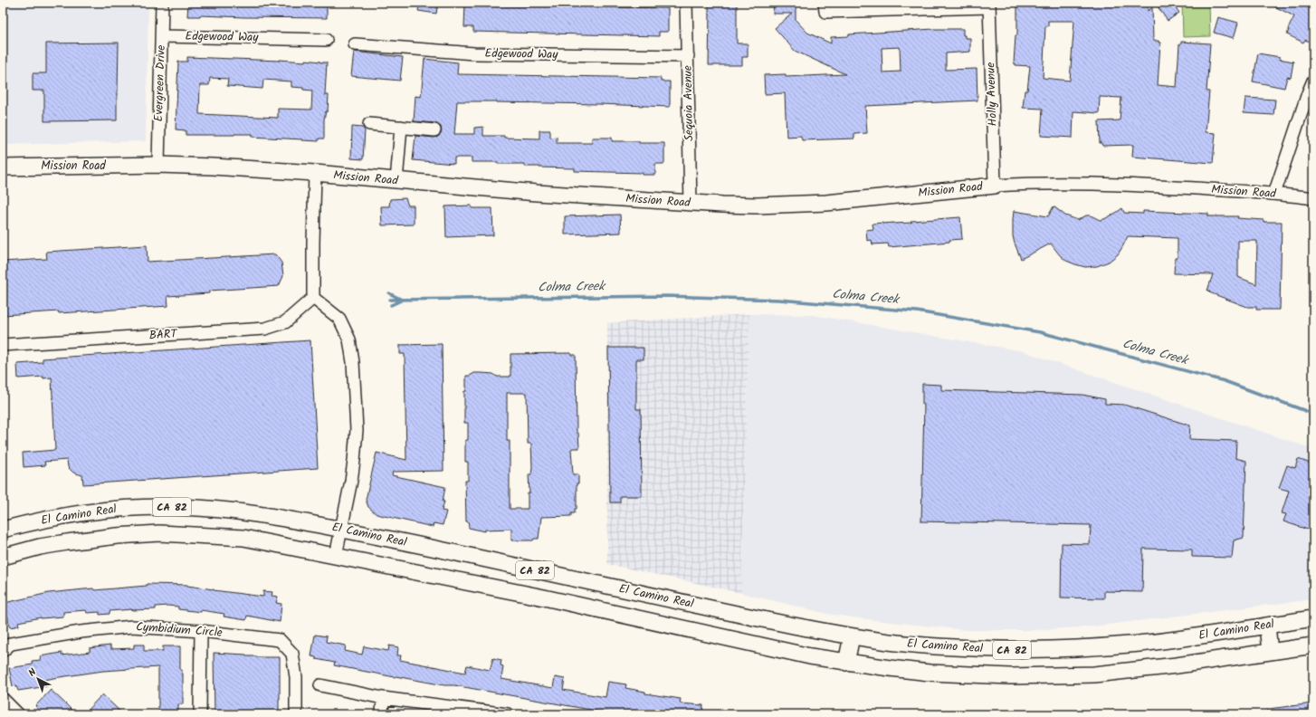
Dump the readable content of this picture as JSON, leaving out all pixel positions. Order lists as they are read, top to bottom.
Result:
{
  "streets": {
    "main road": ["Mission Road", "CA 82", "El Camino Real"],
    "street": [
      "Edgewood Way",
      "Evergreen Drive",
      "Holly Avenue",
      "Sequoia Avenue",
      "BART",
      "Cymbidium Circle"
    ]
  },
  "crossings": [
    ["Edgewood Way", "Evergreen Drive"],
    ["Edgewood Way", "Sequoia Avenue"],
    ["Evergreen Drive", "Mission Road"],
    ["Holly Avenue", "Mission Road"],
    ["Sequoia Avenue", "Mission Road"]
  ],
  "water": ["Colma Creek"],
  "north": "top left"
}
